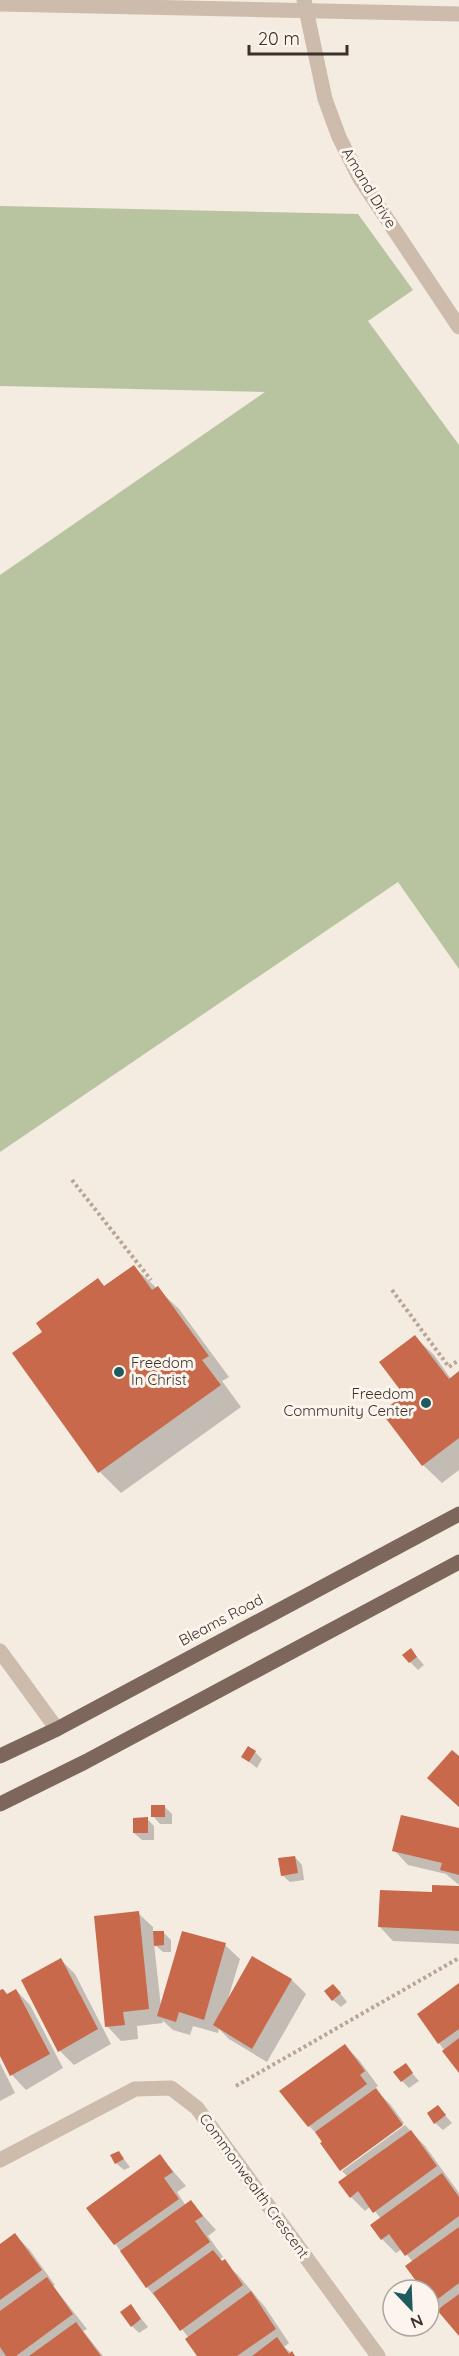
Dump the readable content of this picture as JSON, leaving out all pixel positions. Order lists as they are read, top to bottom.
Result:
{
  "streets": {
    "main road": ["Bleams Road"],
    "street": ["Amand Drive", "Commonwealth Crescent"]
  },
  "places": ["Freedom In Christ", "Freedom Community Center"],
  "scale_bar": "20 m",
  "north": "bottom right"
}
